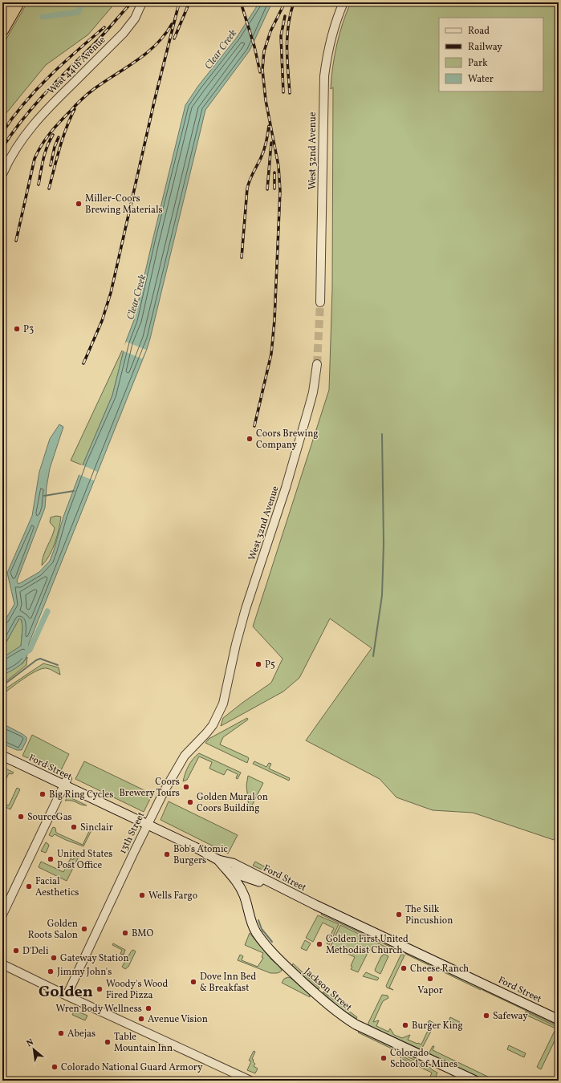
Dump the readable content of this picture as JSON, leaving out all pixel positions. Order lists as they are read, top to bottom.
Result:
{
  "streets": {
    "main road": ["Ford Street", "Jackson Street"],
    "street": ["West 44th Avenue", "West 32nd Avenue", "13th Street"]
  },
  "crossings": [
    ["West 32nd Avenue", "13th Street"],
    ["Ford Street", "13th Street"],
    ["Ford Street", "Jackson Street"]
  ],
  "districts": ["Golden"],
  "water": ["Clear Creek"],
  "places": [
    "Miller-Coors Brewing Materials",
    "P3",
    "Coors Brewing Company",
    "P5",
    "Coors Brewery Tours",
    "Big Ring Cycles",
    "Golden Mural on Coors Building",
    "SourceGas",
    "Sinclair",
    "Bob's Atomic Burgers",
    "United States Post Office",
    "Facial Aesthetics",
    "Wells Fargo",
    "The Silk Pincushion",
    "Golden Roots Salon",
    "BMO",
    "Golden First United Methodist Church",
    "D'Deli",
    "Gateway Station",
    "Cheese Ranch",
    "Jimmy John's",
    "Vapor",
    "Dove Inn Bed & Breakfast",
    "Woody's Wood Fired Pizza",
    "Wren Body Wellness",
    "Safeway",
    "Avenue Vision",
    "Burger King",
    "Abejas",
    "Table Mountain Inn",
    "Colorado School of Mines",
    "Colorado National Guard Armory"
  ],
  "legend": [
    "Road",
    "Railway",
    "Park",
    "Water"
  ],
  "north": "top left"
}
